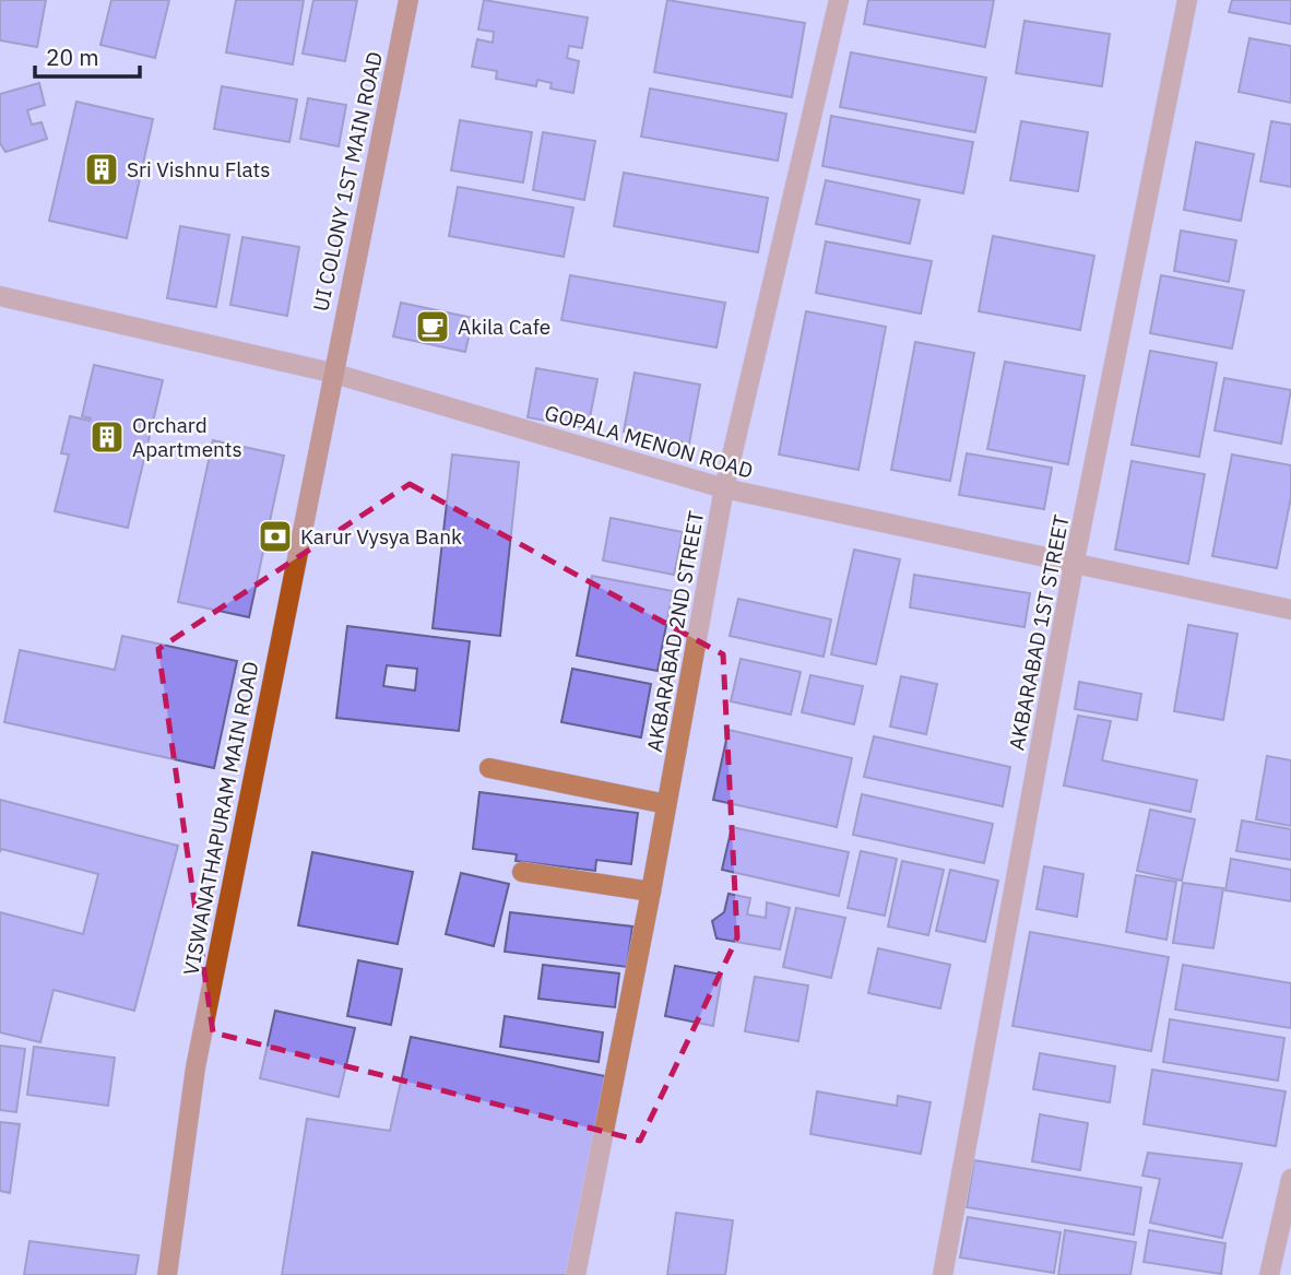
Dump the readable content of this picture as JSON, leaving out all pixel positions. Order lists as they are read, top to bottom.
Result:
{
  "streets": {
    "main road": ["UI COLONY 1ST MAIN ROAD", "VISWANATHAPURAM MAIN ROAD"],
    "street": ["GOPALA MENON ROAD", "AKBARABAD 2ND STREET", "AKBARABAD 1ST STREET"]
  },
  "crossings": [
    ["UI COLONY 1ST MAIN ROAD", "GOPALA MENON ROAD"],
    ["UI COLONY 1ST MAIN ROAD", "VISWANATHAPURAM MAIN ROAD"],
    ["GOPALA MENON ROAD", "AKBARABAD 2ND STREET"],
    ["GOPALA MENON ROAD", "AKBARABAD 1ST STREET"],
    ["GOPALA MENON ROAD", "VISWANATHAPURAM MAIN ROAD"]
  ],
  "places": {
    "building": ["Sri Vishnu Flats", "Orchard Apartments"],
    "cafe": ["Akila Cafe"],
    "bank": ["Karur Vysya Bank"]
  },
  "scale_bar": "20 m"
}
